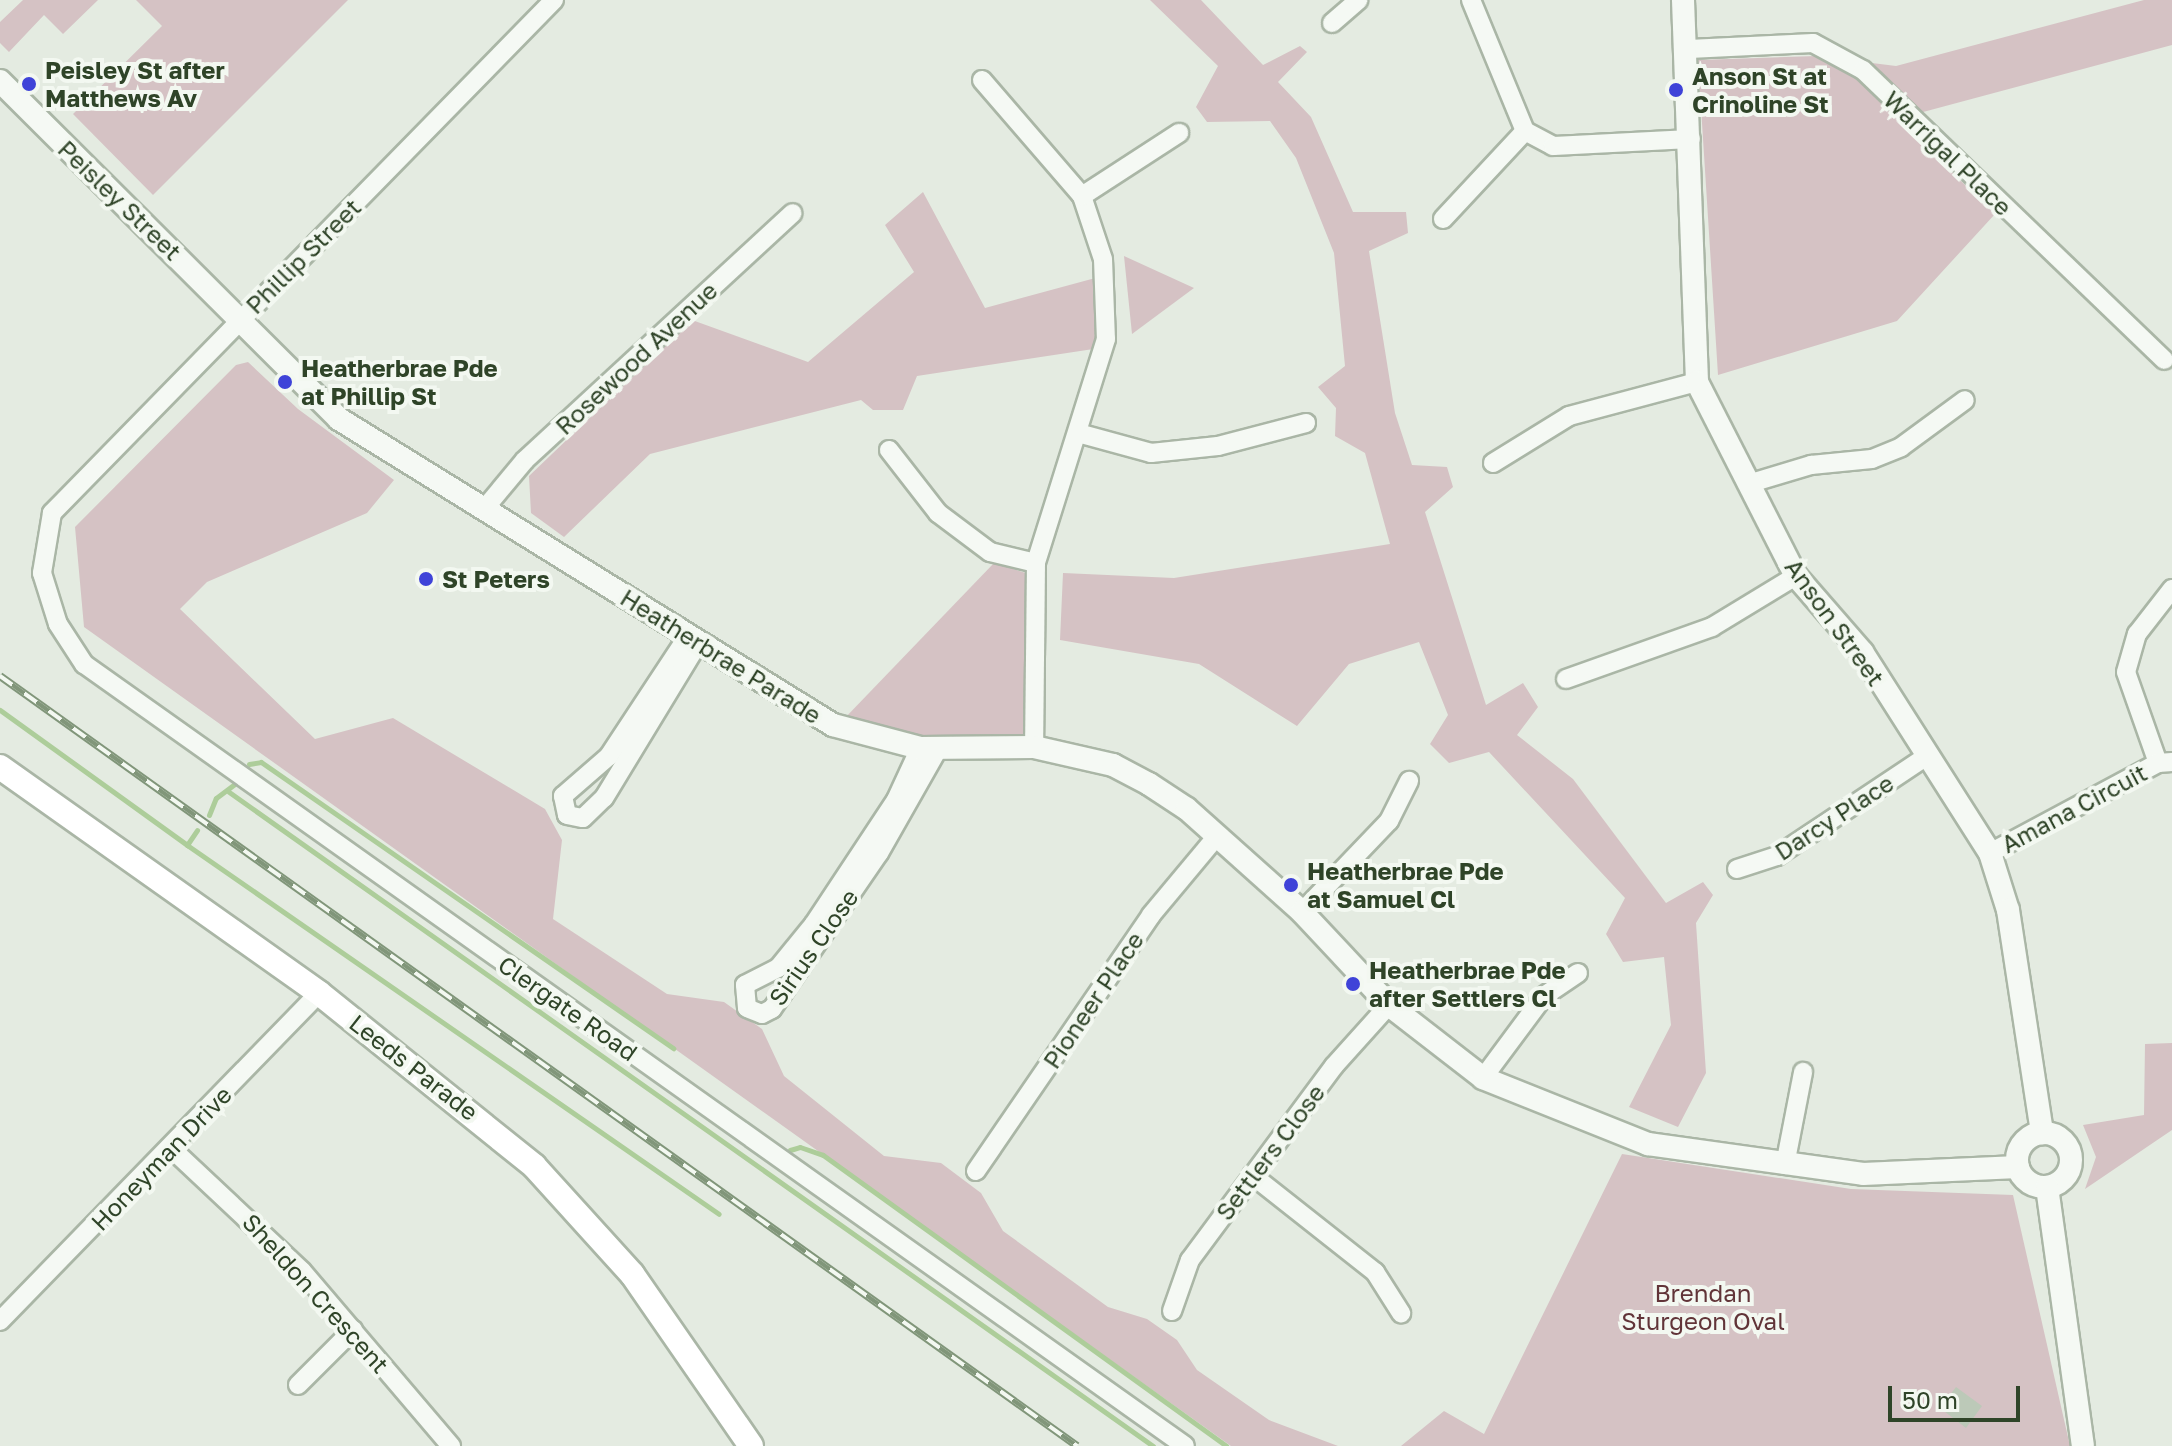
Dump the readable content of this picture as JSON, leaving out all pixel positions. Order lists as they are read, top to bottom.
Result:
{
  "streets": {
    "main road": ["Leeds Parade"],
    "street": [
      "Warrigal Place",
      "Peisley Street",
      "Phillip Street",
      "Rosewood Avenue",
      "Anson Street",
      "Heatherbrae Parade",
      "Amana Circuit",
      "Darcy Place",
      "Sirius Close",
      "Pioneer Place",
      "Clergate Road",
      "Settlers Close",
      "Honeyman Drive",
      "Sheldon Crescent"
    ]
  },
  "crossings": [
    ["Warrigal Place", "Anson Street"],
    ["Peisley Street", "Phillip Street"],
    ["Peisley Street", "Heatherbrae Parade"],
    ["Phillip Street", "Heatherbrae Parade"],
    ["Phillip Street", "Clergate Road"],
    ["Rosewood Avenue", "Heatherbrae Parade"],
    ["Anson Street", "Heatherbrae Parade"],
    ["Anson Street", "Amana Circuit"],
    ["Anson Street", "Darcy Place"],
    ["Heatherbrae Parade", "Sirius Close"],
    ["Heatherbrae Parade", "Pioneer Place"],
    ["Heatherbrae Parade", "Settlers Close"],
    ["Leeds Parade", "Honeyman Drive"],
    ["Honeyman Drive", "Sheldon Crescent"]
  ],
  "parks": ["Brendan Sturgeon Oval"],
  "places": [
    "Peisley St after Matthews Av",
    "Anson St at Crinoline St",
    "Heatherbrae Pde at Phillip St",
    "St Peters",
    "Heatherbrae Pde at Samuel Cl",
    "Heatherbrae Pde after Settlers Cl"
  ],
  "scale_bar": "50 m"
}
